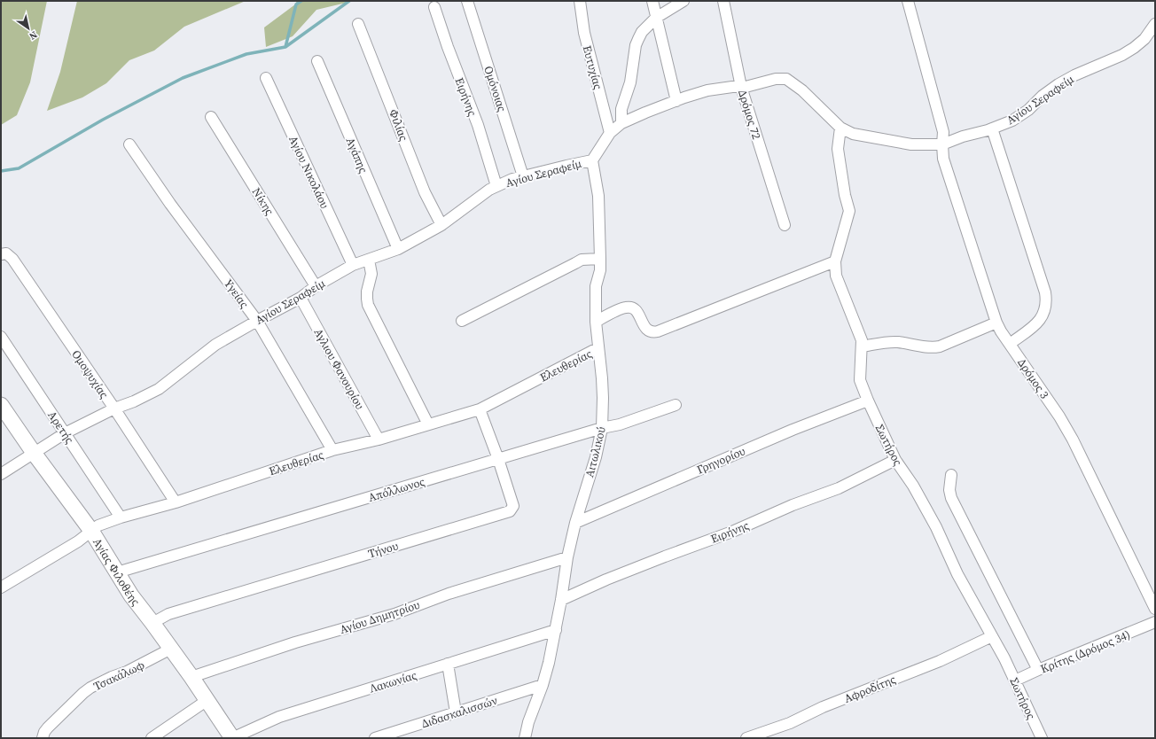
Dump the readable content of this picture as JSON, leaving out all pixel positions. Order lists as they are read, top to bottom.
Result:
{
  "streets": {
    "street": [
      "Ευτυχίας",
      "Ομόνοιας",
      "Ειρήνης",
      "Αγίου Σεραφείμ",
      "Δρόμος 72",
      "Φιλίας",
      "Αγάπης",
      "Αγίου Νικολάου",
      "Νίκης",
      "Υγείας",
      "Ελευθερίας",
      "Αγλιου Φανουρίου",
      "Ομοψυχίας",
      "Δρόμος 3",
      "Αρετής",
      "Σωτήρος",
      "Αιτωλικού",
      "Γρηγορίου",
      "Απόλλωνος",
      "Τήνου",
      "Αγίας Φιλοθέης",
      "Αγίου Δημητρίου",
      "Κρίτης (Δρόμος 34)",
      "Τσακάλωφ",
      "Λακωνίας",
      "Αφροδίτης",
      "Διδασκαλισσών"
    ]
  },
  "crossings": [
    ["Ευτυχίας", "Αγίου Σεραφείμ"],
    ["Ομόνοιας", "Αγίου Σεραφείμ"],
    ["Ειρήνης", "Αγίου Σεραφείμ"],
    ["Ειρήνης", "Σωτήρος"],
    ["Ειρήνης", "Αιτωλικού"],
    ["Αγίου Σεραφείμ", "Δρόμος 72"],
    ["Αγίου Σεραφείμ", "Φιλίας"],
    ["Αγίου Σεραφείμ", "Αγάπης"],
    ["Αγίου Σεραφείμ", "Αγίου Νικολάου"],
    ["Αγίου Σεραφείμ", "Νίκης"],
    ["Αγίου Σεραφείμ", "Υγείας"],
    ["Αγίου Σεραφείμ", "Αγλιου Φανουρίου"],
    ["Αγίου Σεραφείμ", "Ομοψυχίας"],
    ["Αγίου Σεραφείμ", "Δρόμος 3"],
    ["Αγίου Σεραφείμ", "Αρετής"],
    ["Αγίου Σεραφείμ", "Σωτήρος"],
    ["Αγίου Σεραφείμ", "Αιτωλικού"],
    ["Αγίου Σεραφείμ", "Αγίας Φιλοθέης"],
    ["Υγείας", "Ελευθερίας"],
    ["Ελευθερίας", "Αγλιου Φανουρίου"],
    ["Ελευθερίας", "Ομοψυχίας"],
    ["Ελευθερίας", "Αρετής"],
    ["Ελευθερίας", "Αιτωλικού"],
    ["Ελευθερίας", "Τήνου"],
    ["Ελευθερίας", "Αγίας Φιλοθέης"],
    ["Σωτήρος", "Γρηγορίου"],
    ["Σωτήρος", "Κρίτης (Δρόμος 34)"],
    ["Σωτήρος", "Αφροδίτης"],
    ["Αιτωλικού", "Γρηγορίου"],
    ["Αιτωλικού", "Απόλλωνος"],
    ["Αιτωλικού", "Αγίου Δημητρίου"],
    ["Αιτωλικού", "Λακωνίας"],
    ["Αιτωλικού", "Διδασκαλισσών"],
    ["Απόλλωνος", "Τήνου"],
    ["Απόλλωνος", "Αγίας Φιλοθέης"],
    ["Τήνου", "Αγίας Φιλοθέης"],
    ["Αγίας Φιλοθέης", "Αγίου Δημητρίου"],
    ["Αγίας Φιλοθέης", "Τσακάλωφ"],
    ["Αγίας Φιλοθέης", "Λακωνίας"]
  ],
  "north": "bottom right"
}
